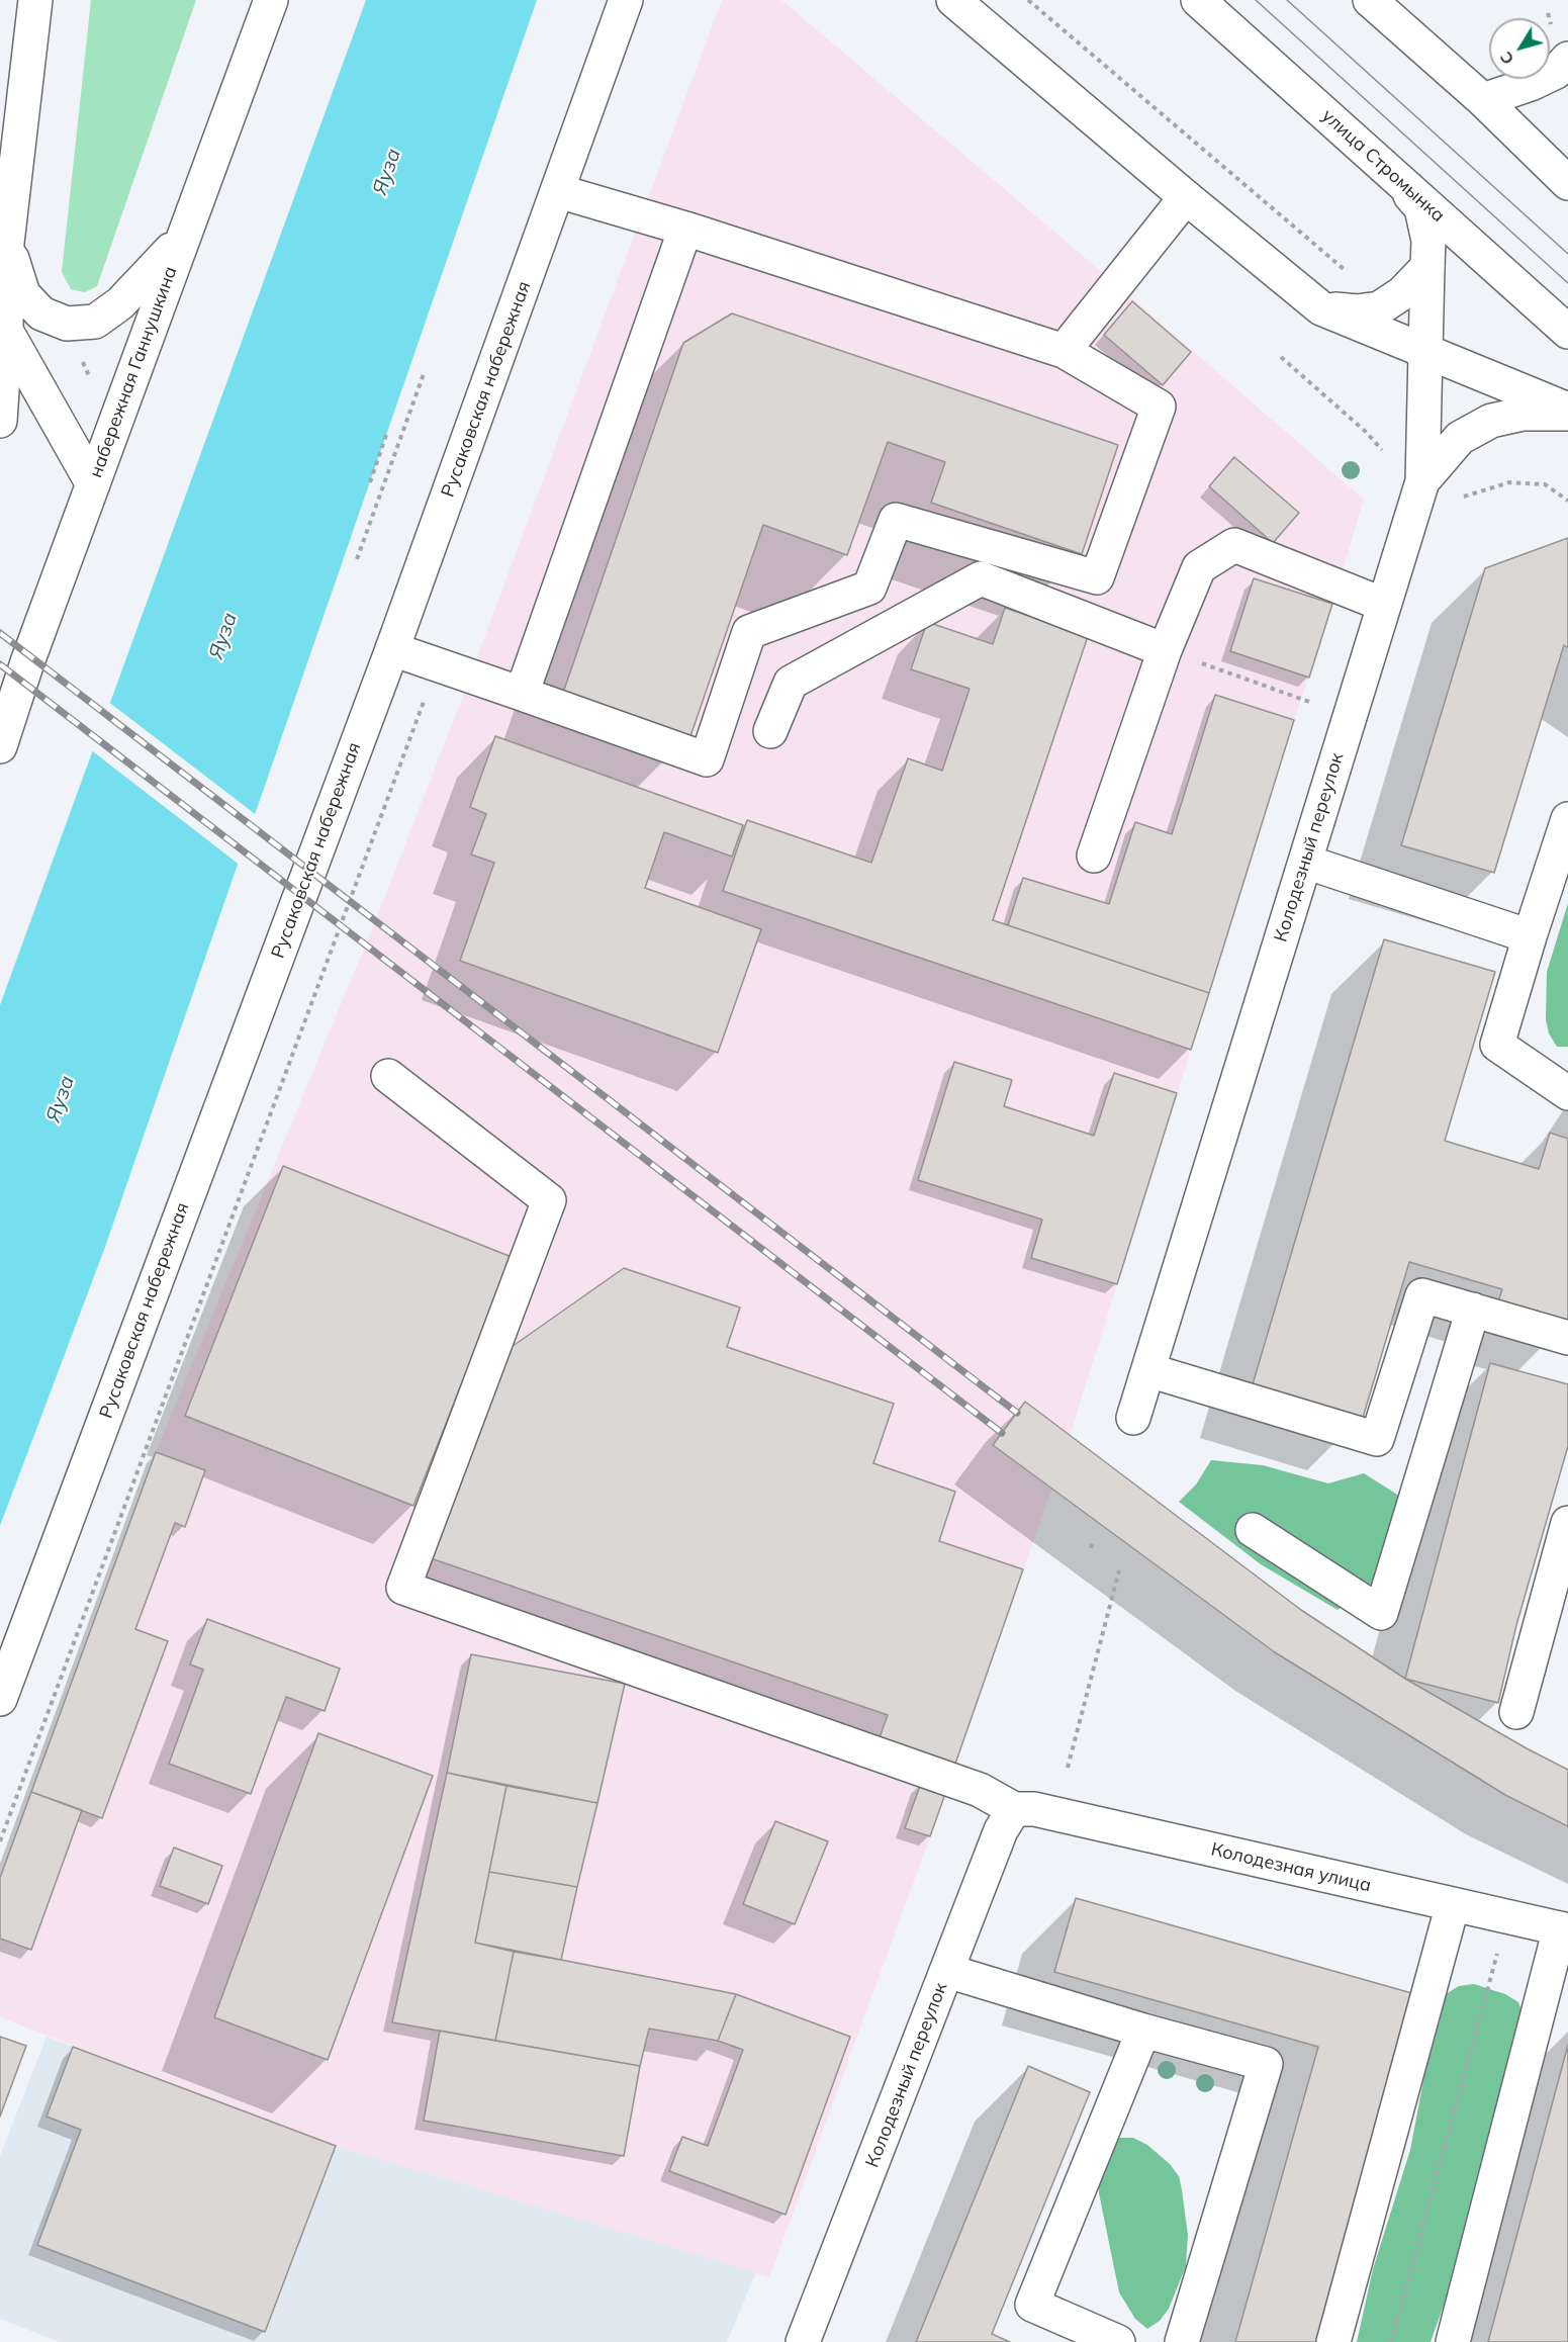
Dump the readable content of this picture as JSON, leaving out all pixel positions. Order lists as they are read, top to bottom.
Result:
{
  "streets": {
    "main road": [
      "улица Стромынка",
      "набережная Ганнушкина",
      "Русаковская набережная",
      "Колодезный переулок",
      "Колодезная улица"
    ]
  },
  "crossings": [
    ["улица Стромынка", "Колодезный переулок"],
    ["Колодезный переулок", "Колодезная улица"]
  ],
  "water": ["Яуза"],
  "north": "bottom left"
}
